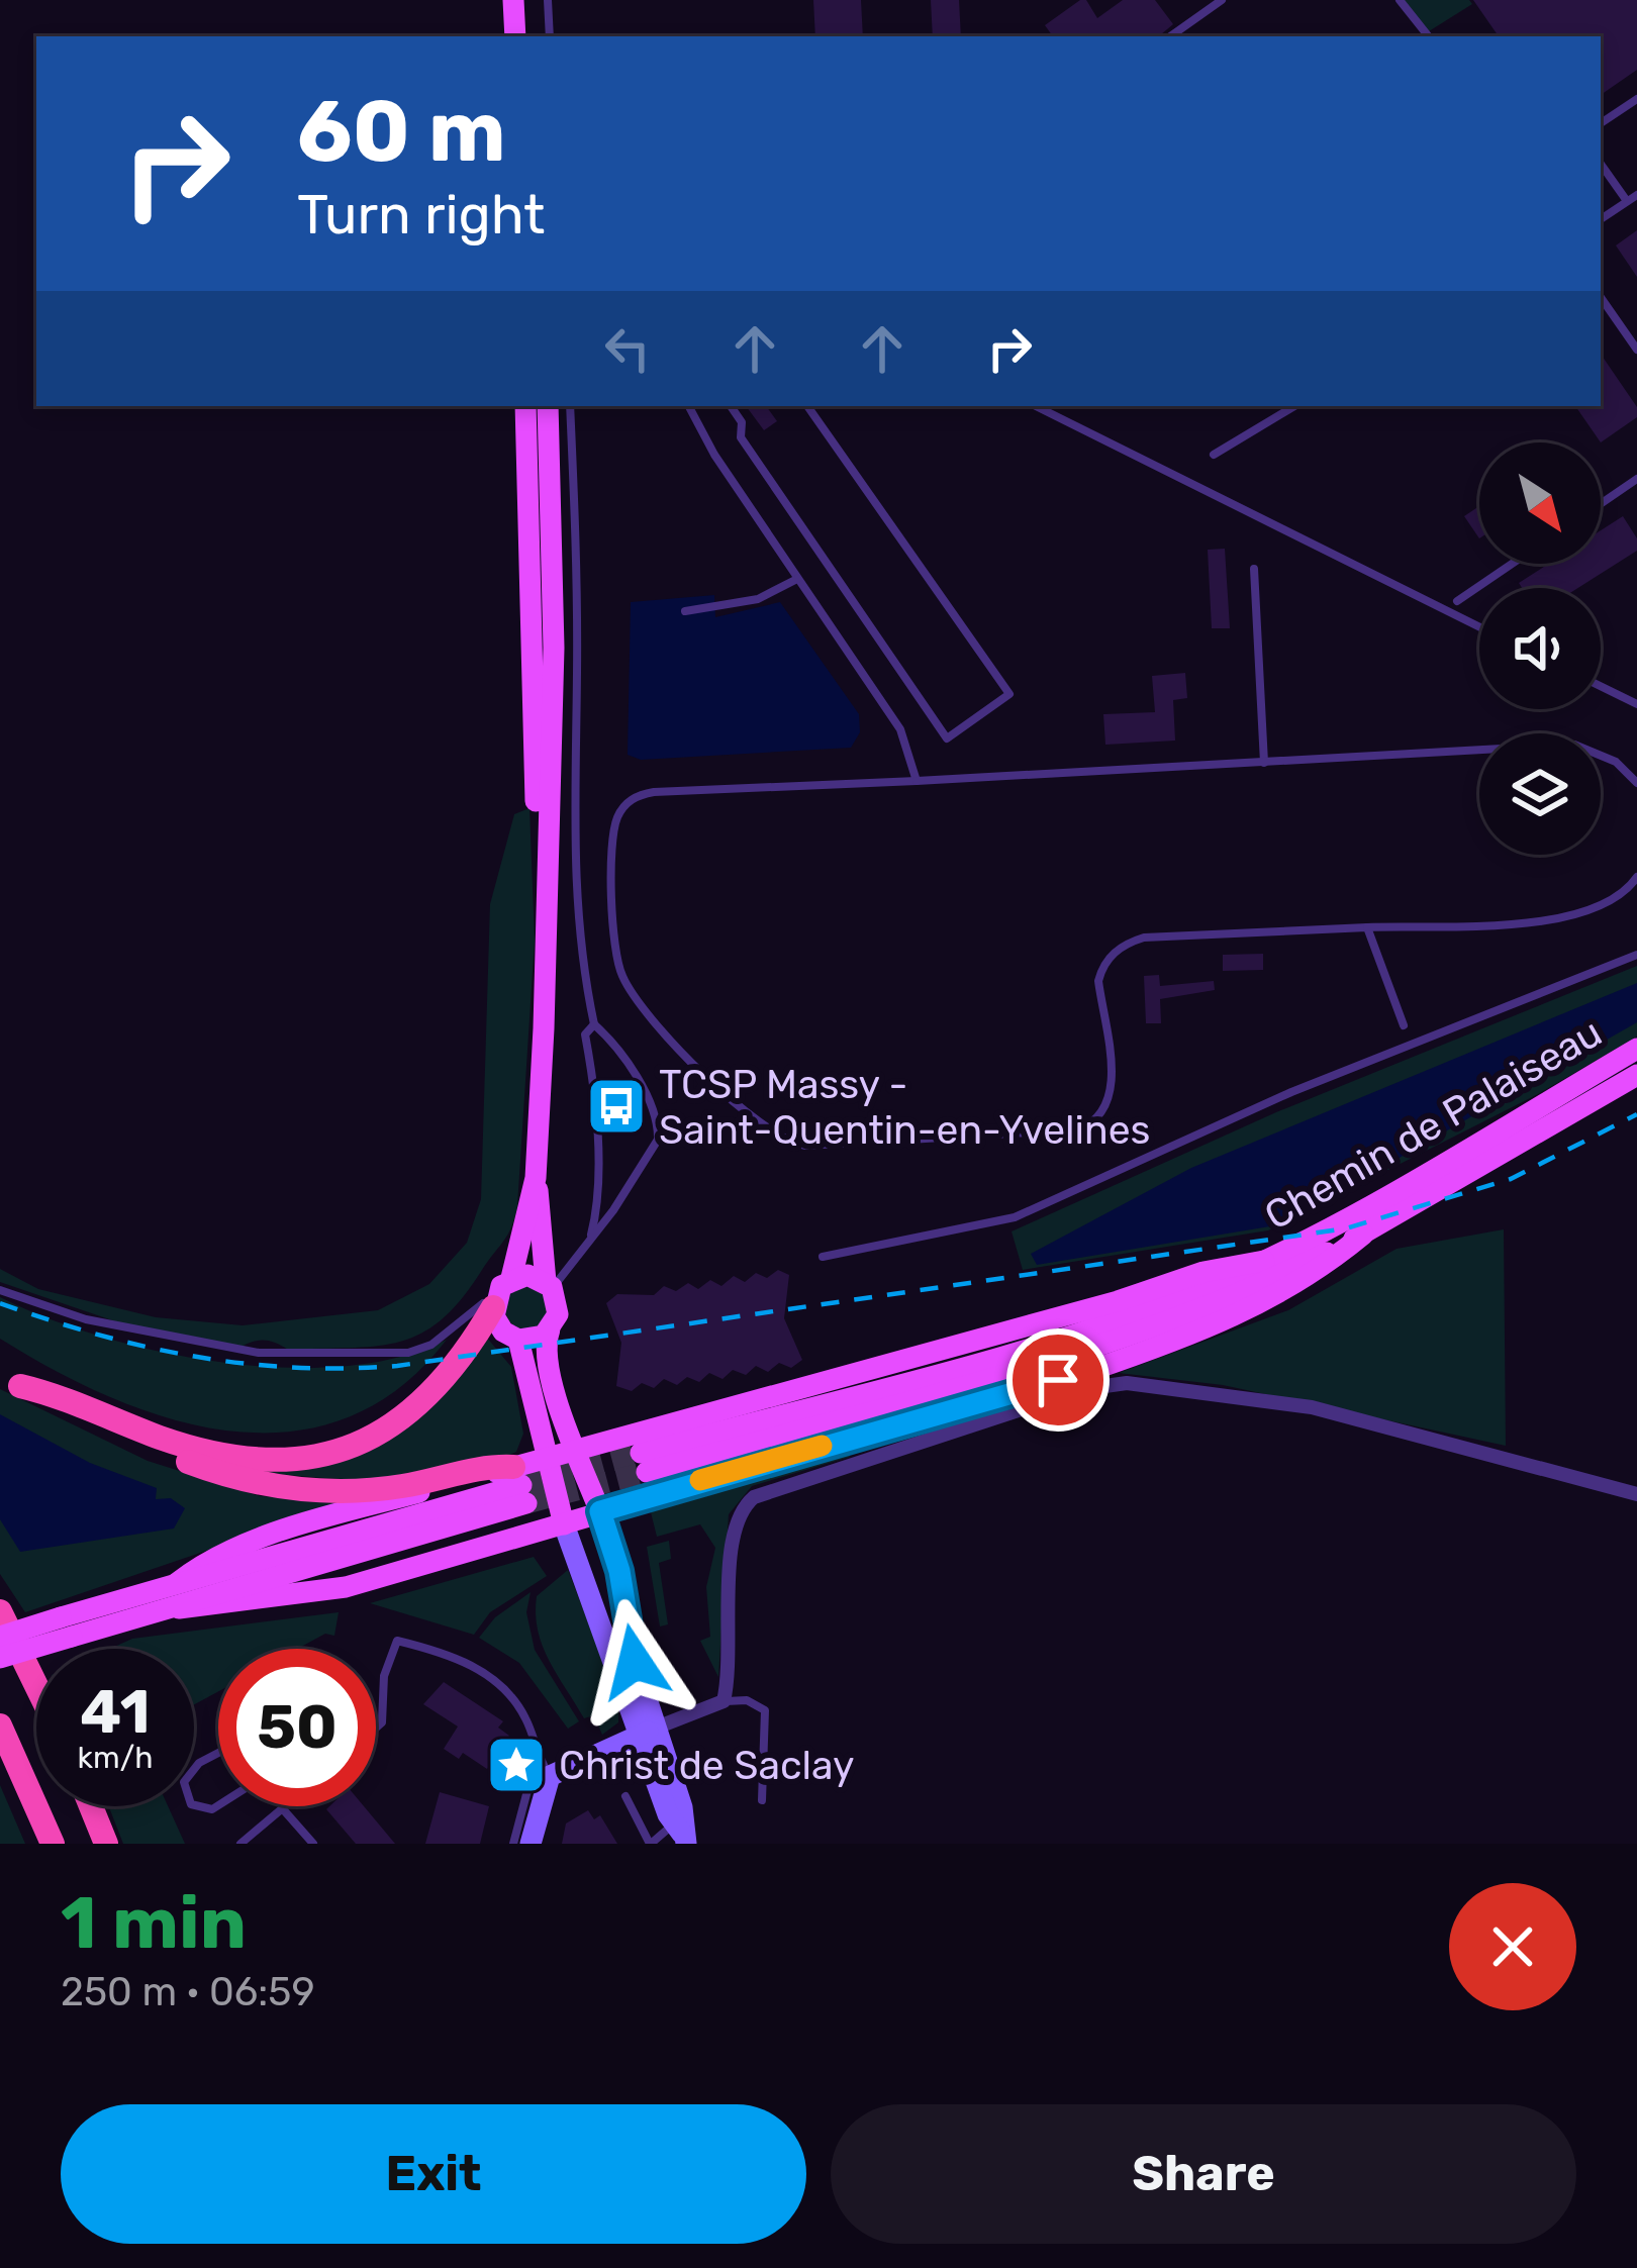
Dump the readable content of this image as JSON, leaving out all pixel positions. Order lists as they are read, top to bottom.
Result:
{
  "streets": {
    "main road": ["Chemin de Palaiseau"]
  },
  "places": {
    "bus stop": ["TCSP Massy - Saint-Quentin-en-Yvelines"],
    "place": ["Christ de Saclay"]
  },
  "north": "bottom right",
  "page": {
    "turn": ["60 m", "Turn right"],
    "speed": "41 km/h",
    "limit": "50",
    "heading": ["1 min", "250 m · 06:59"],
    "buttons": ["Exit", "Share"]
  }
}
